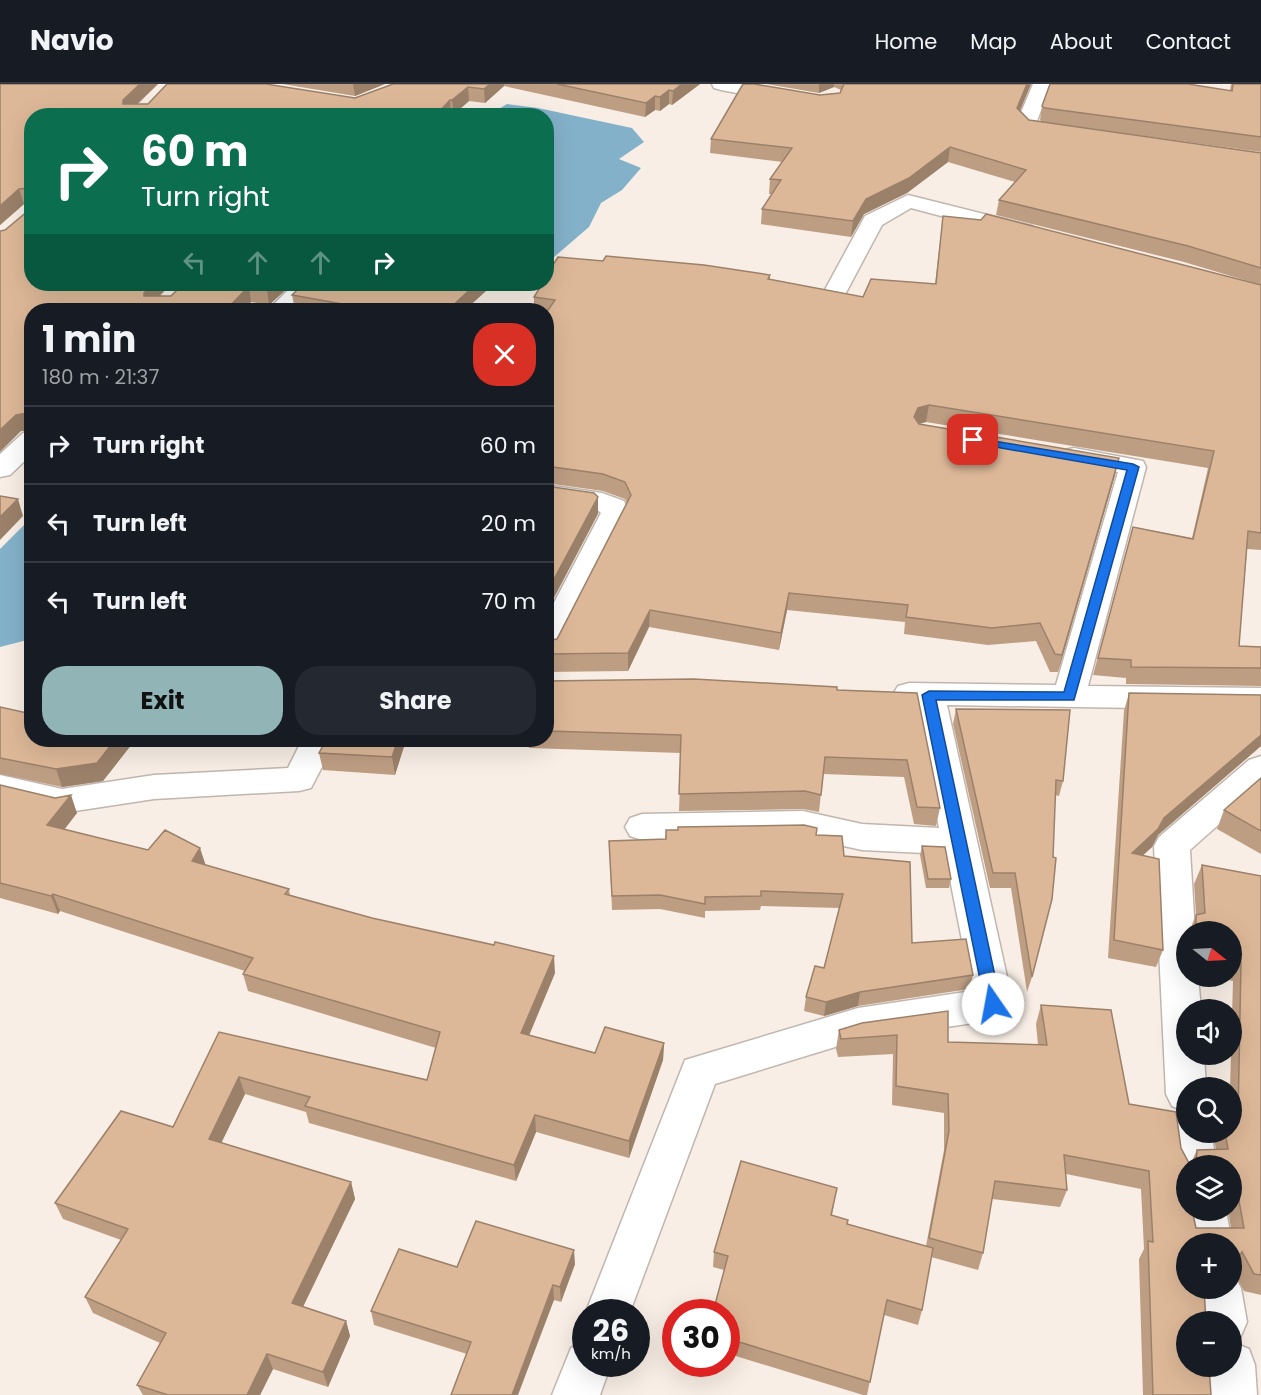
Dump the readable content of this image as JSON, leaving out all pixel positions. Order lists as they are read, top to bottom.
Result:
{
  "north": "right",
  "page": {
    "header": "Navio",
    "nav": [
      "Home",
      "Map",
      "About",
      "Contact"
    ],
    "turn": ["60 m", "Turn right"],
    "heading": ["1 min", "180 m · 21:37"],
    "list": [
      {
        "name": "Turn right",
        "value": "60 m"
      },
      {
        "name": "Turn left",
        "value": "20 m"
      },
      {
        "name": "Turn left",
        "value": "70 m"
      }
    ],
    "buttons": ["Exit", "Share"],
    "map_buttons": ["+", "−"],
    "speed": "26 km/h",
    "limit": "30"
  }
}
